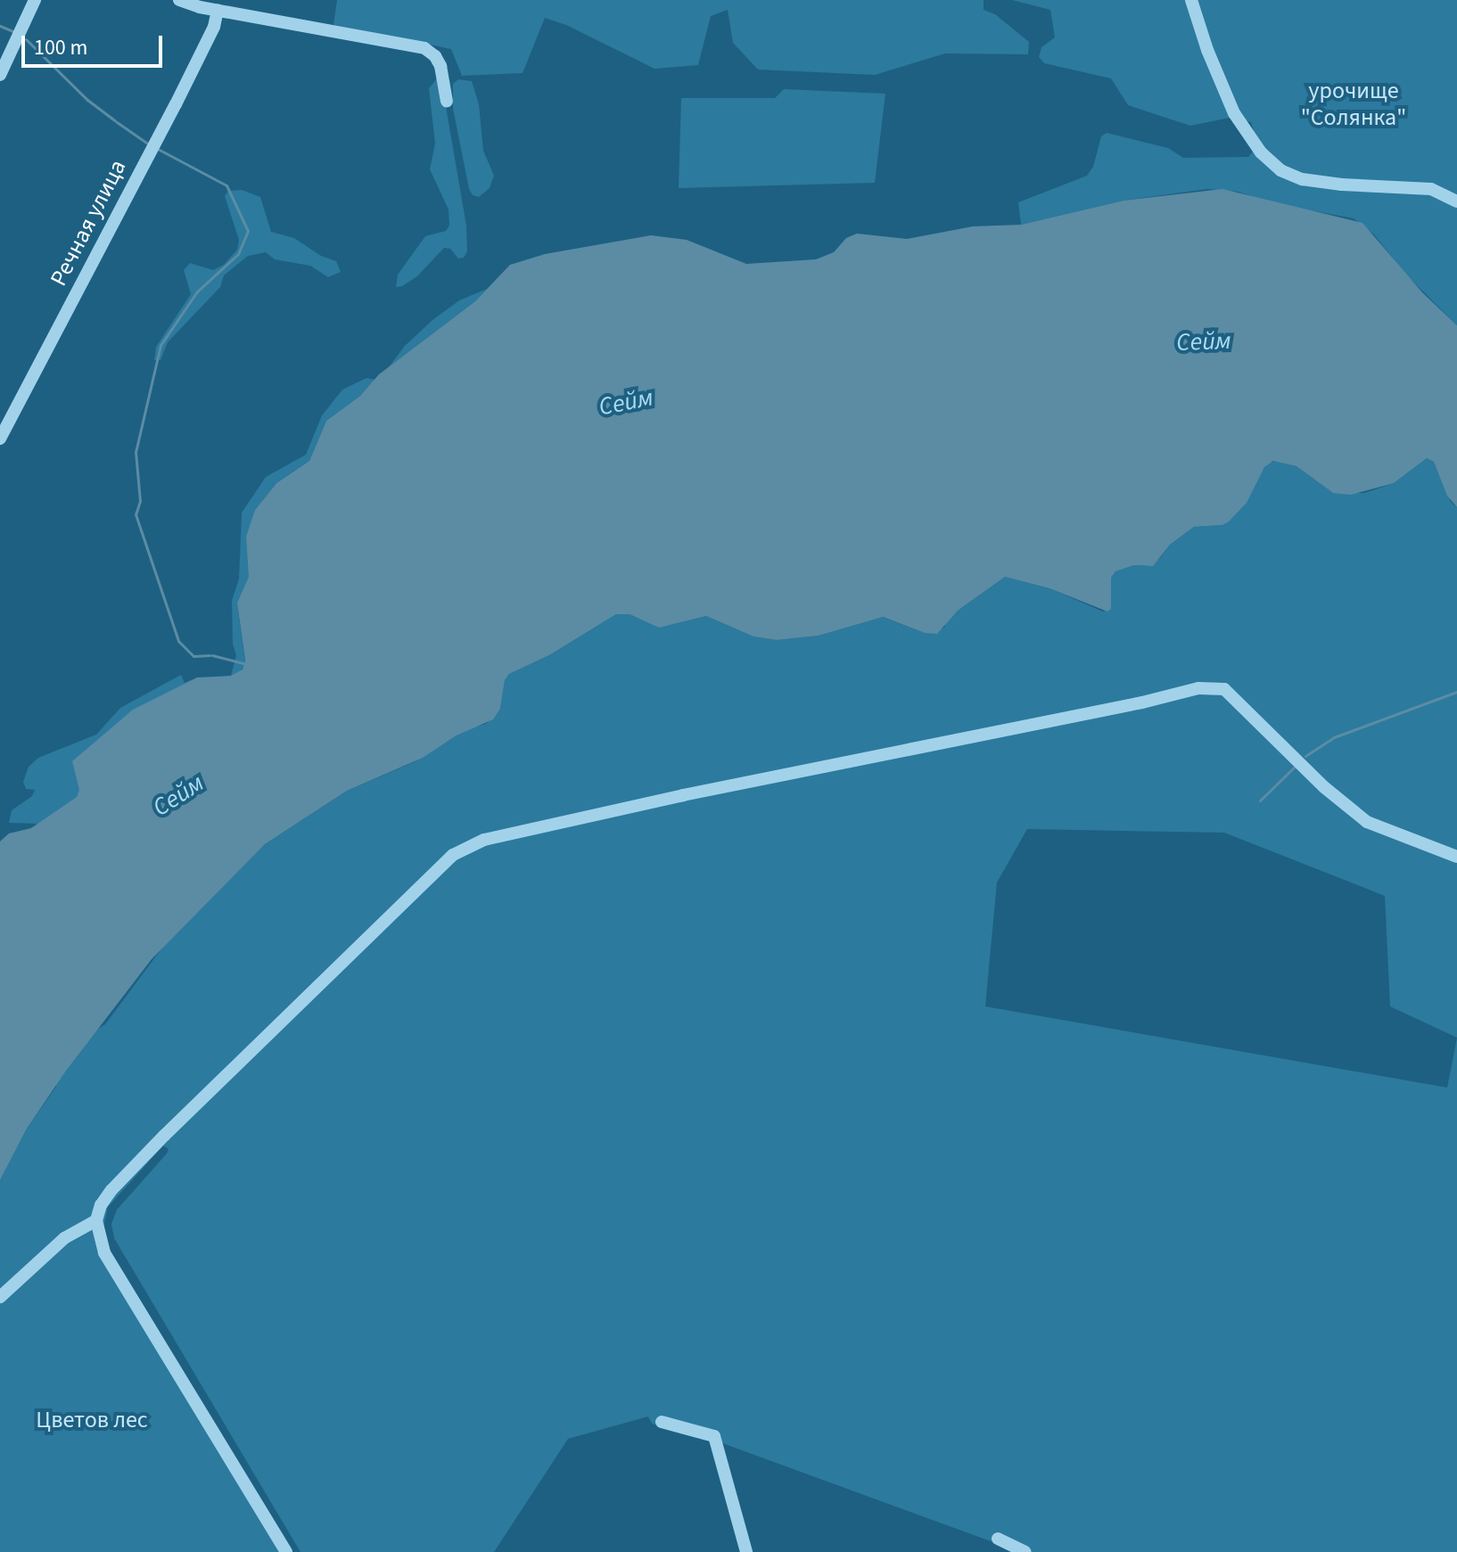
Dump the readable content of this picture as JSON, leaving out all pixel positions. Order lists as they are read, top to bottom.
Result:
{
  "streets": {
    "street": ["Речная улица"]
  },
  "water": ["Сейм"],
  "parks": ["урочище \"Солянка\"", "Цветов лес"],
  "scale_bar": "100 m"
}
